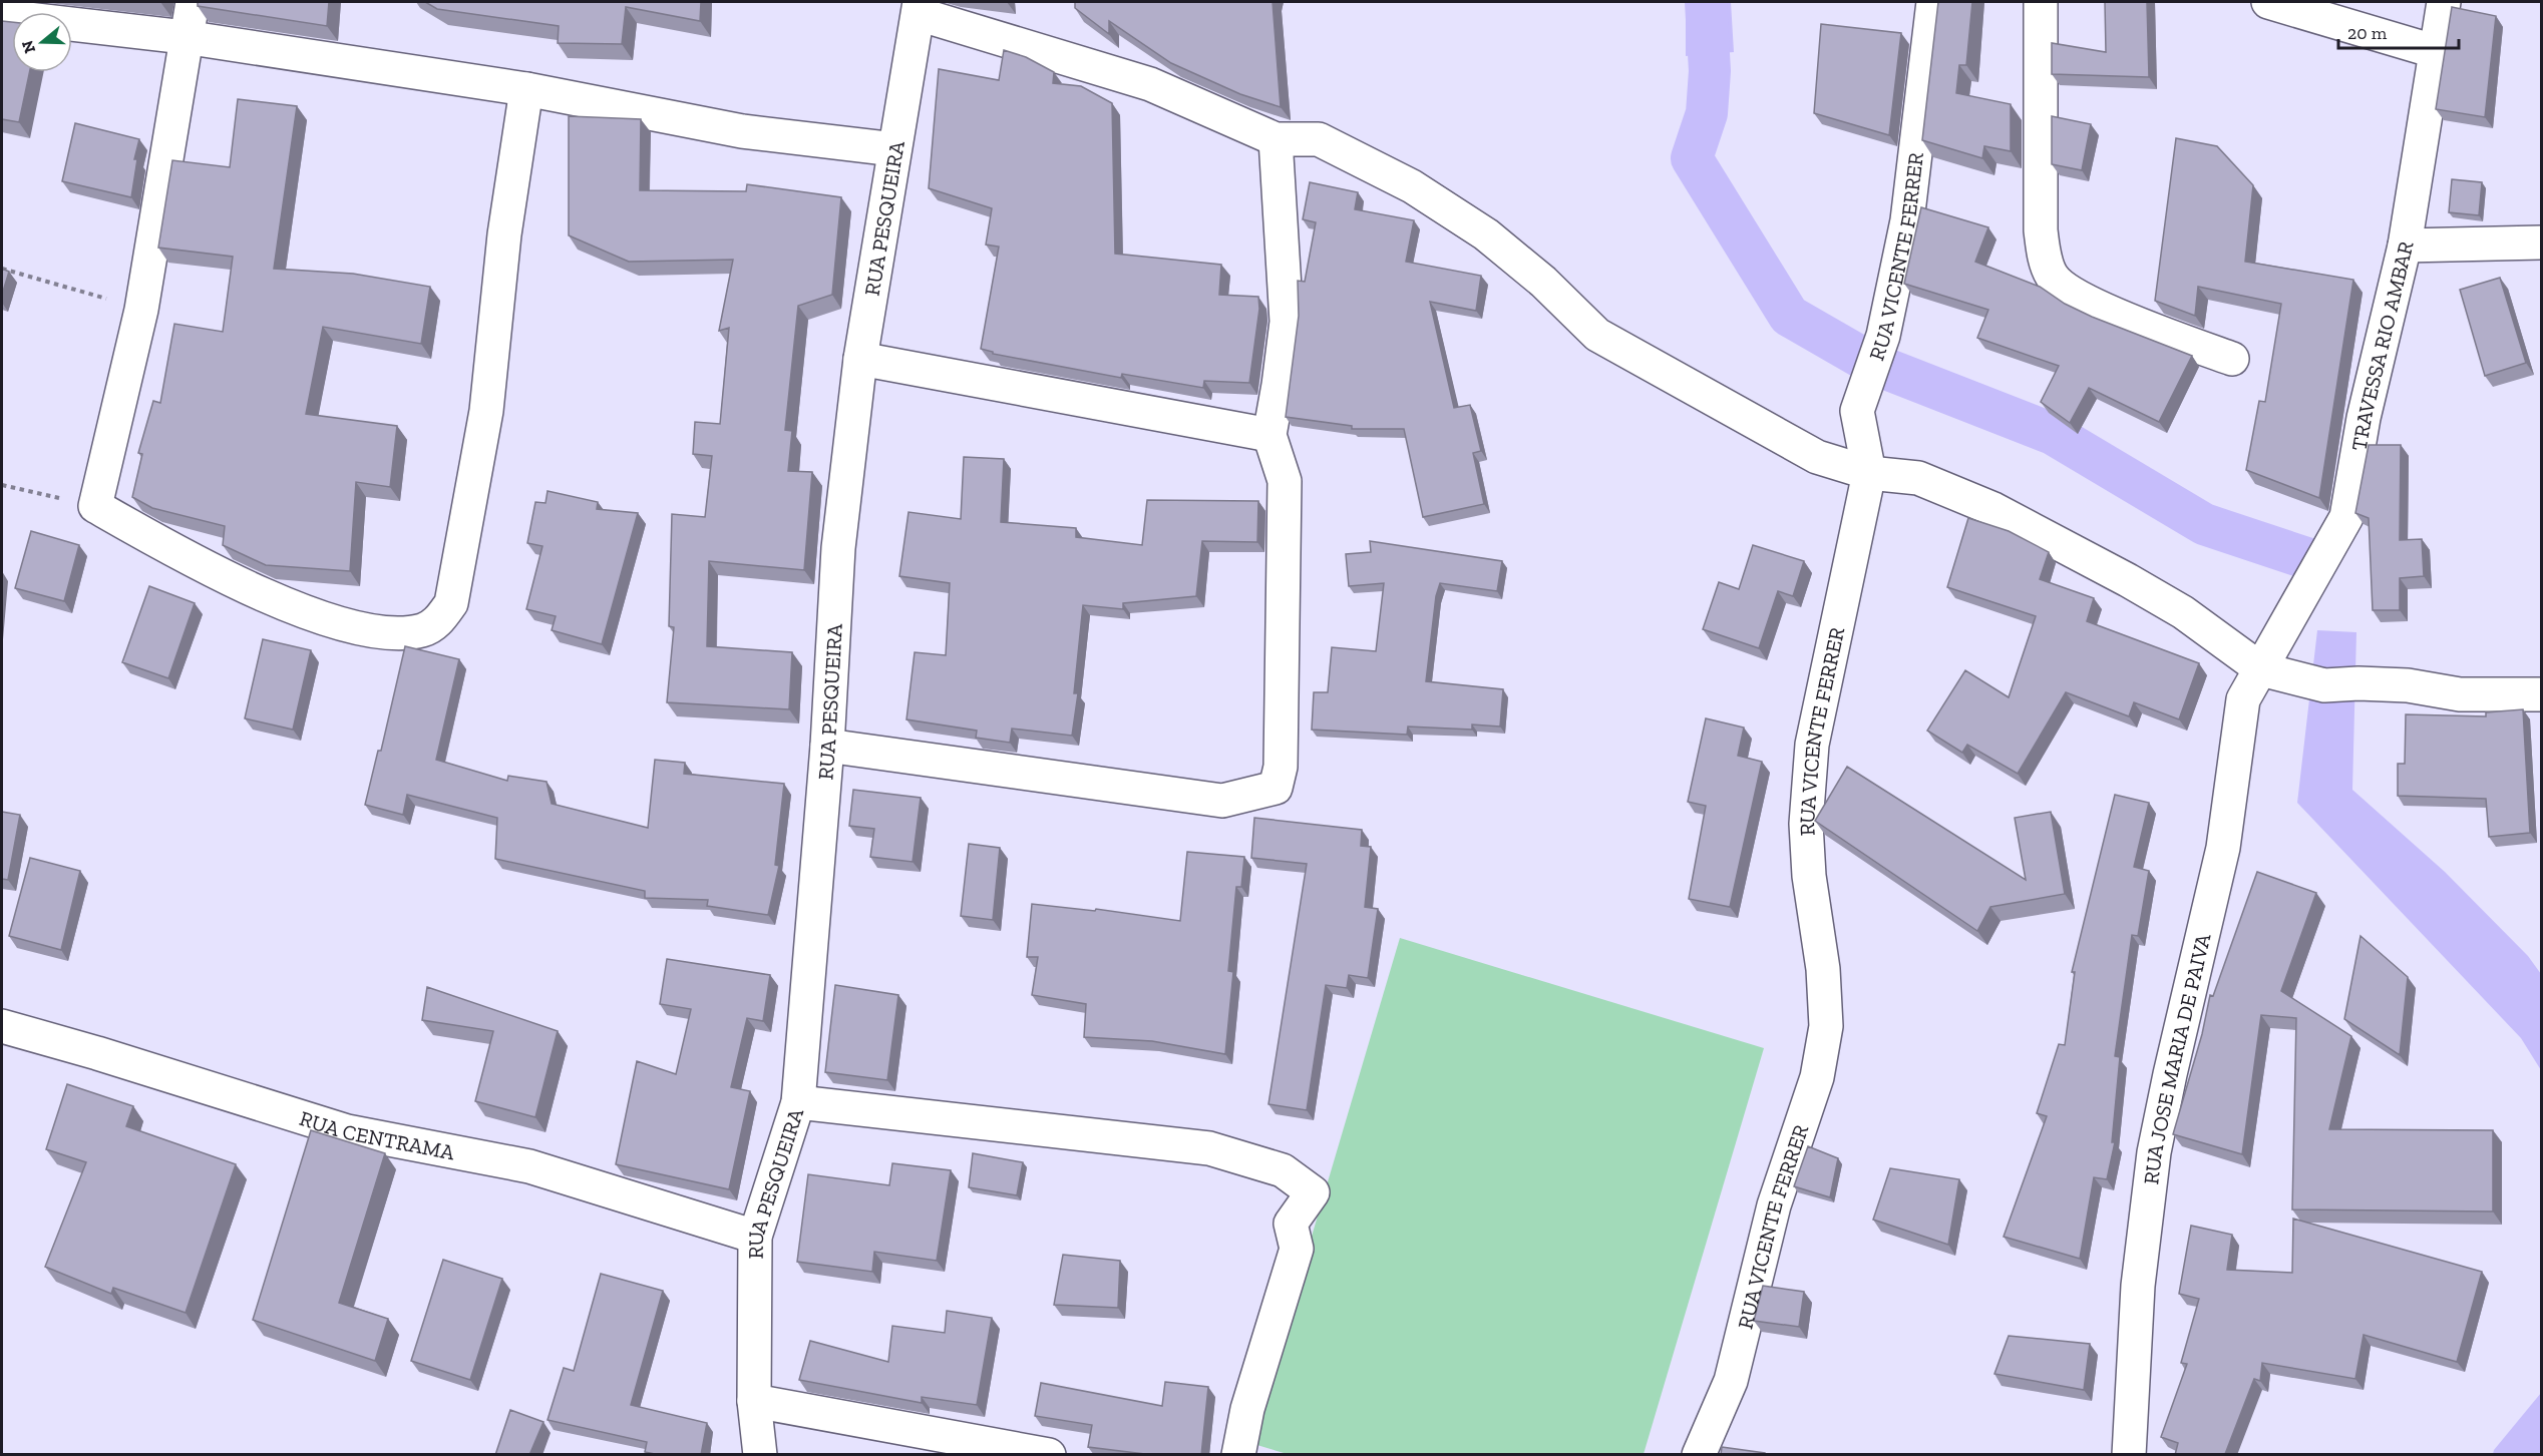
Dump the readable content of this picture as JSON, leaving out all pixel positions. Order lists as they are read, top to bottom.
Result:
{
  "streets": {
    "street": [
      "RUA PESQUEIRA",
      "RUA VICENTE FERRER",
      "TRAVESSA RIO AMBAR",
      "RUA JOSE MARIA DE PAIVA",
      "RUA CENTRAMA"
    ]
  },
  "crossings": [
    ["RUA PESQUEIRA", "RUA CENTRAMA"],
    ["TRAVESSA RIO AMBAR", "RUA JOSE MARIA DE PAIVA"]
  ],
  "scale_bar": "20 m",
  "north": "left"
}
